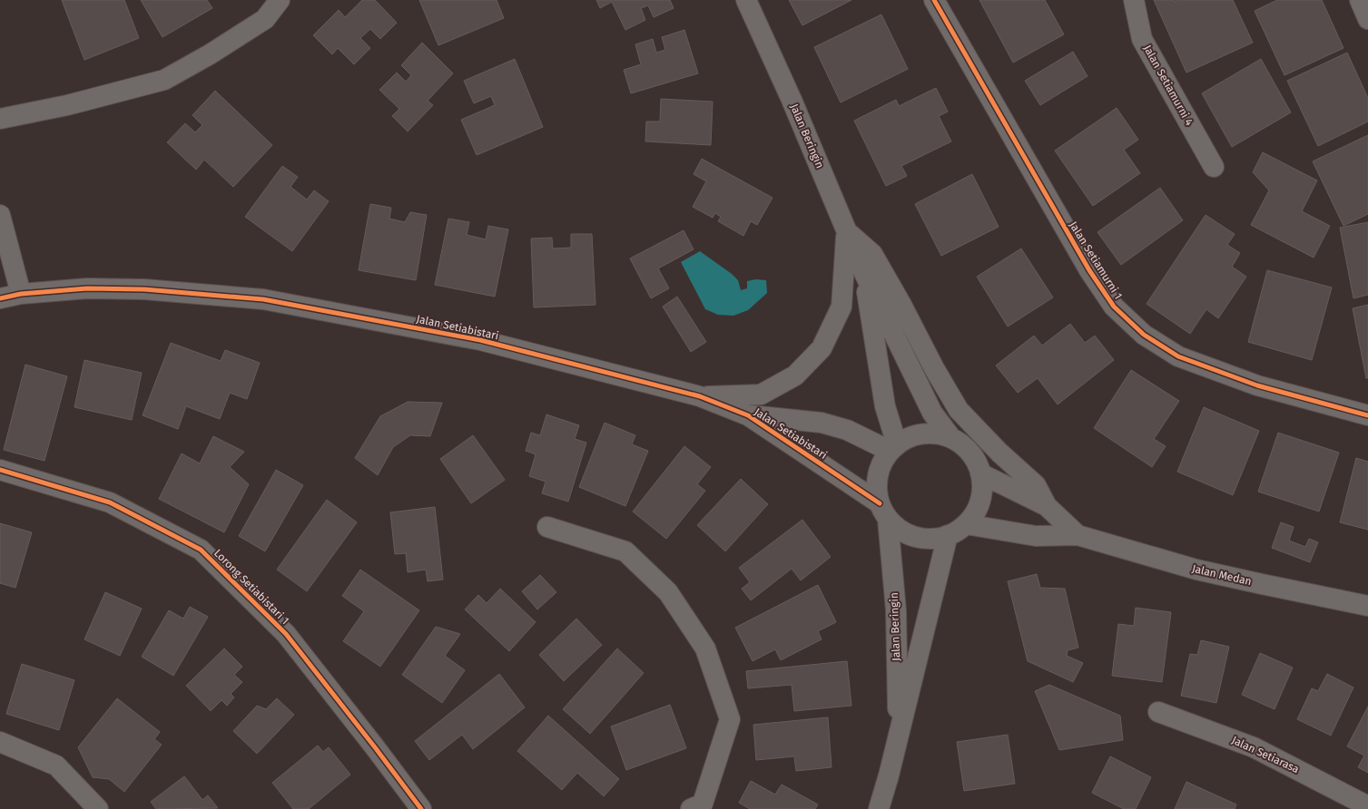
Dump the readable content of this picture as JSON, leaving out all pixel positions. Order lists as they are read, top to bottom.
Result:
{
  "streets": {
    "street": [
      "Jalan Setiamurni 4",
      "Jalan Beringin",
      "Jalan Setiamurni 1",
      "Jalan Setiabistari",
      "Jalan Medan",
      "Lorong Setiabistari 1",
      "Jalan Setiarasa"
    ]
  },
  "crossings": [
    ["Jalan Beringin", "Jalan Setiabistari"],
    ["Jalan Beringin", "Jalan Medan"],
    ["Jalan Setiabistari", "Jalan Medan"]
  ]
}
